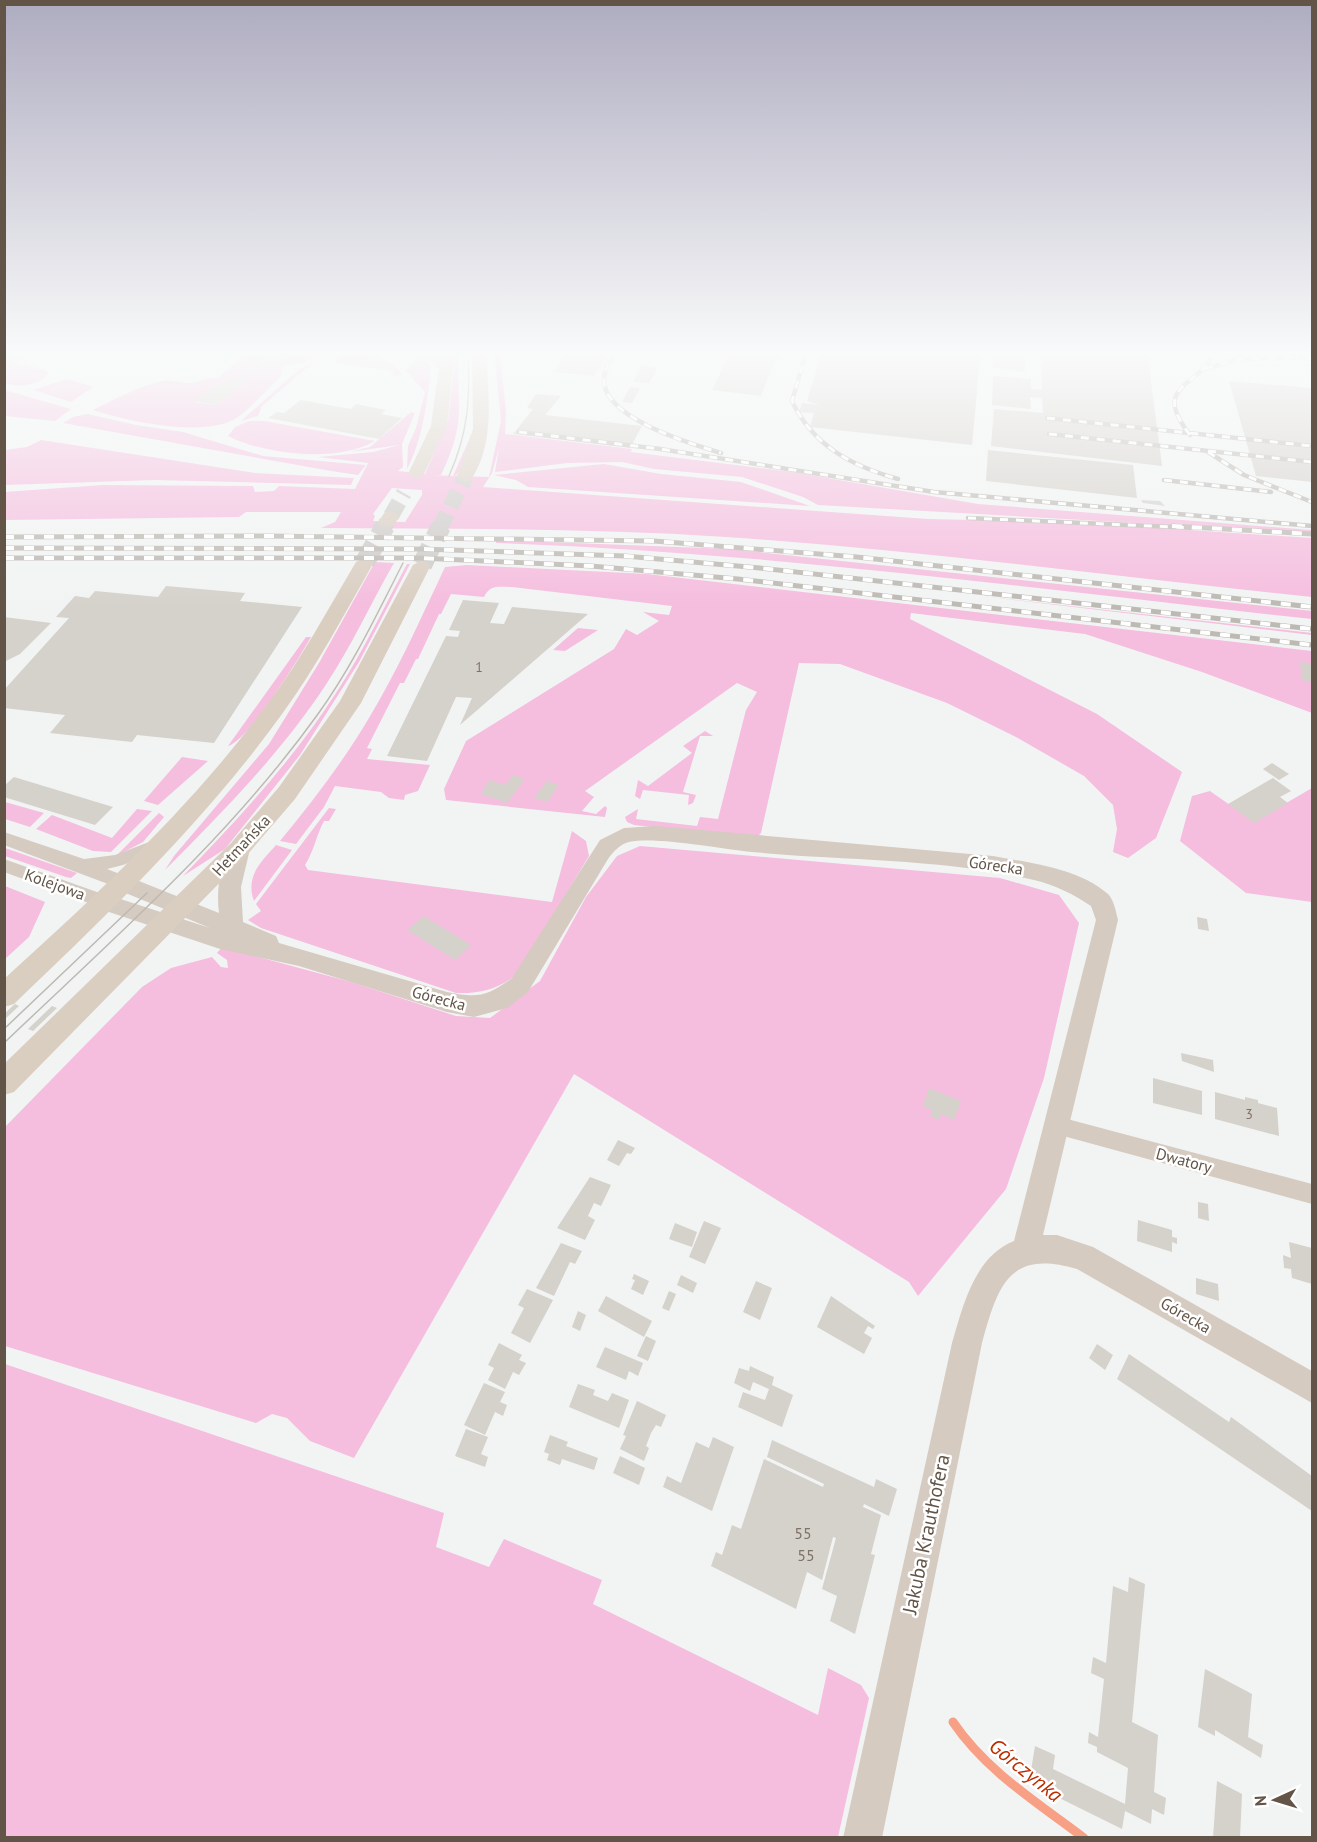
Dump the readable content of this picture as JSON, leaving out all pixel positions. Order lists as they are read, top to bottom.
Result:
{
  "streets": {
    "main road": ["Hetmańska"],
    "street": [
      "Górecka",
      "Kolejowa",
      "Dwatory",
      "Jakuba Krauthofera"
    ]
  },
  "crossings": [
    ["Hetmańska", "Górecka"],
    ["Górecka", "Kolejowa"],
    ["Górecka", "Dwatory"],
    ["Górecka", "Jakuba Krauthofera"]
  ],
  "water": ["Górczynka"],
  "house_numbers": [
    "1",
    "3",
    "55",
    "55"
  ],
  "north": "left"
}
